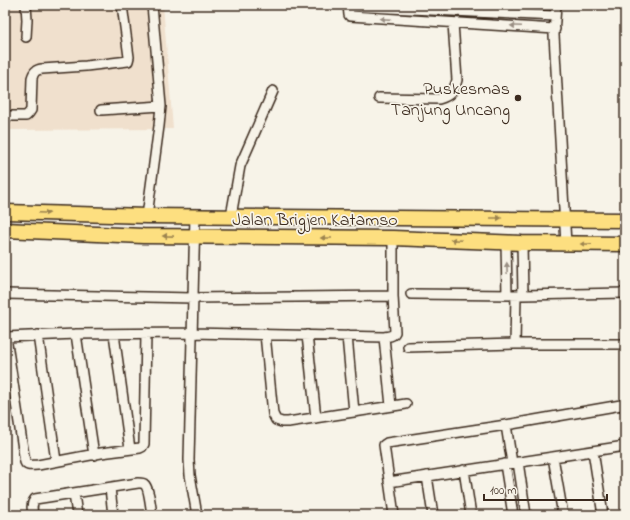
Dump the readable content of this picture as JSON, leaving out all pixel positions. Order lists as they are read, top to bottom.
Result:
{
  "streets": {
    "highway": ["Jalan Brigjen Katamso"]
  },
  "places": ["Puskesmas Tanjung Uncang"],
  "scale_bar": "100 m"
}
